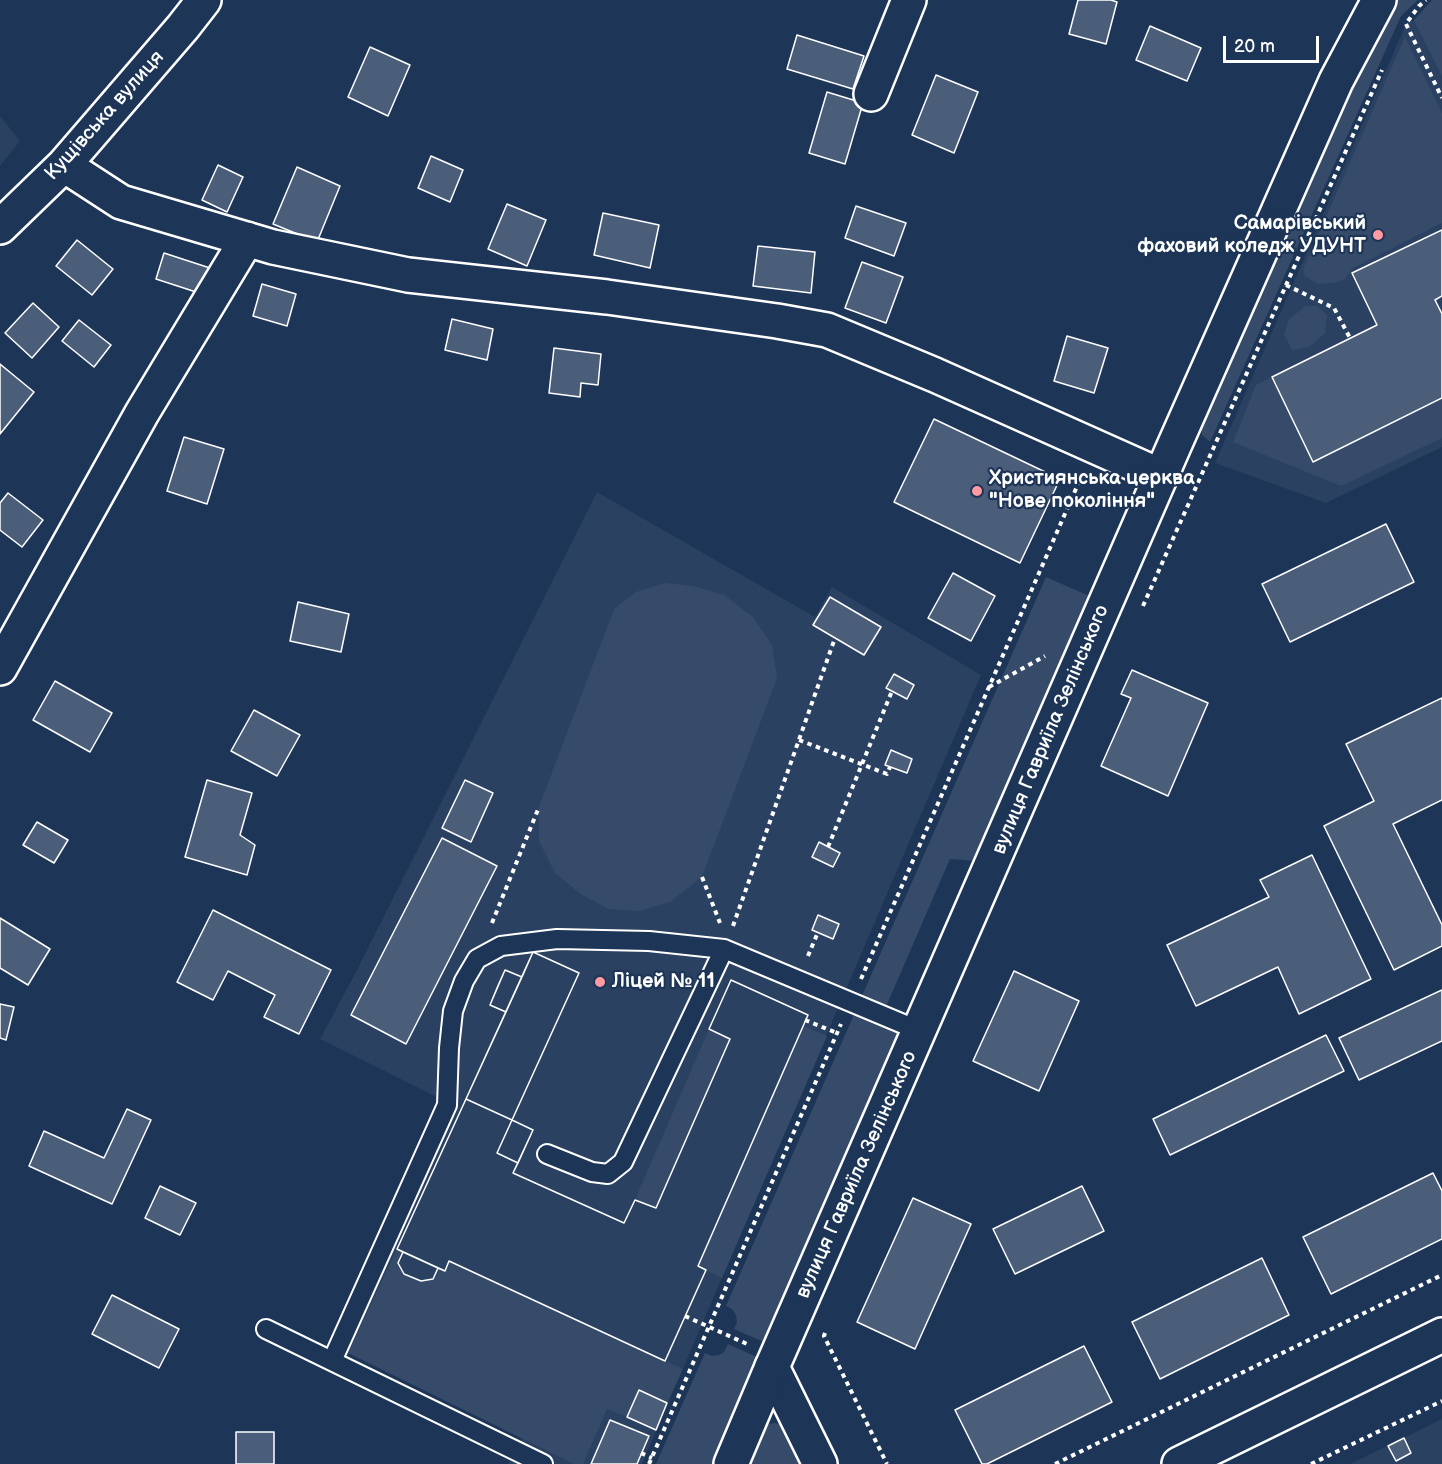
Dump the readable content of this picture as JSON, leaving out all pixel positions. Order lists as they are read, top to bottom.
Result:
{
  "streets": {
    "street": ["Кущівська вулиця", "вулиця Гавриїла Зелінського"]
  },
  "places": ["Самарівський фаховий коледж УДУНТ", "Християнська церква \"Нове покоління\"", "Ліцей № 11"],
  "scale_bar": "20 m"
}
